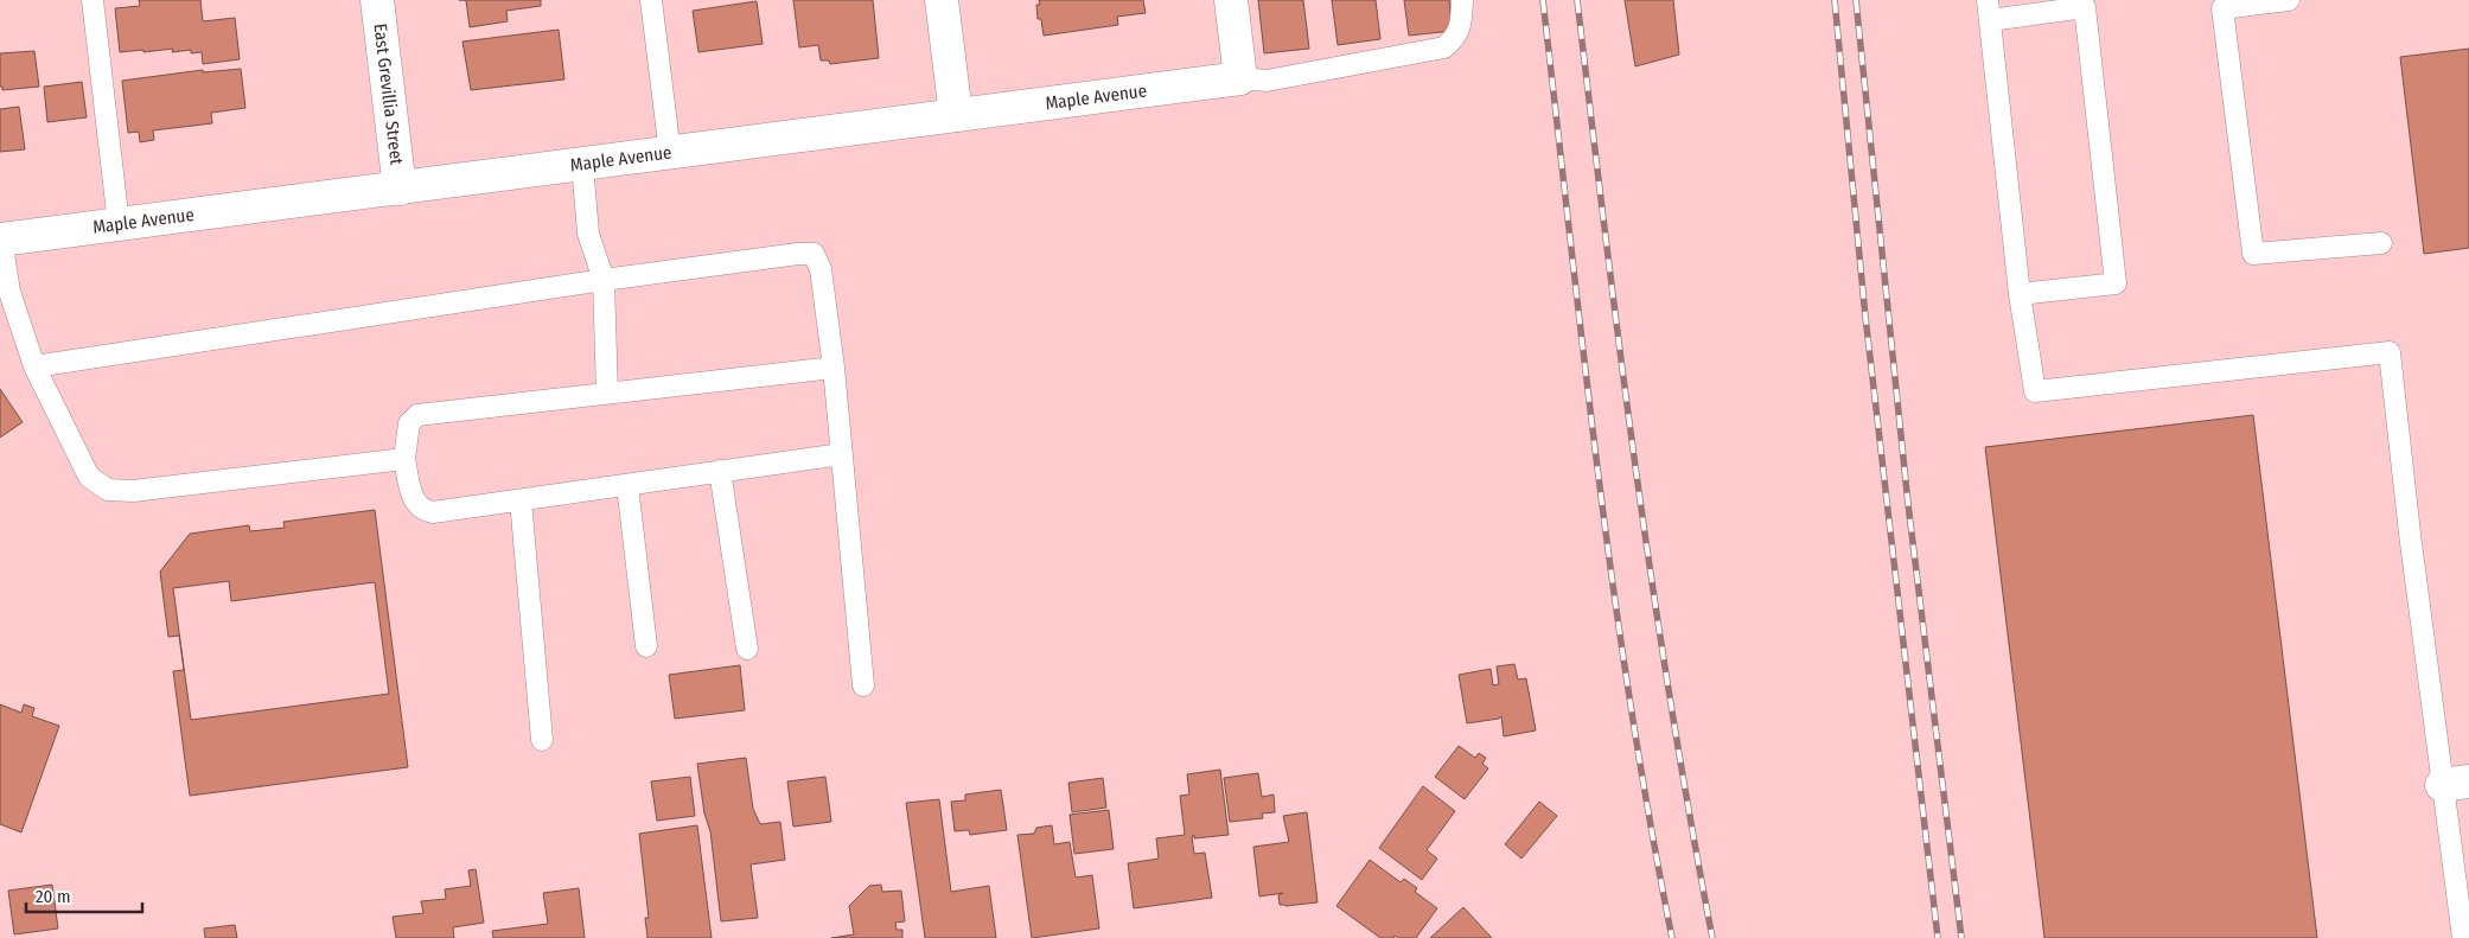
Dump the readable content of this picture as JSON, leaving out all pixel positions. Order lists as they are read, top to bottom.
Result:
{
  "streets": {
    "street": ["East Grevillia Street", "Maple Avenue"]
  },
  "crossings": [
    ["East Grevillia Street", "Maple Avenue"]
  ],
  "scale_bar": "20 m"
}
